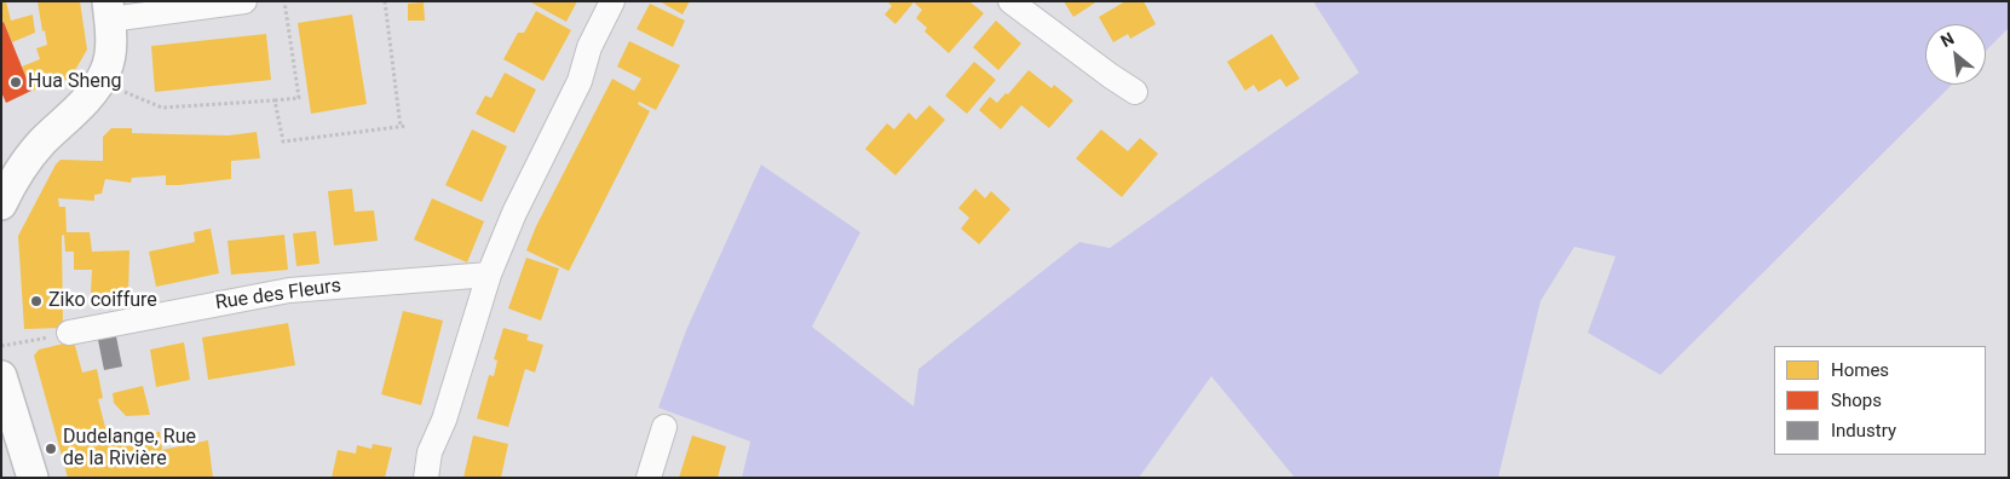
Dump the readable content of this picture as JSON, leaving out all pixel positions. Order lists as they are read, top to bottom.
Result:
{
  "streets": {
    "street": ["Rue des Fleurs"]
  },
  "places": ["Hua Sheng", "Ziko coiffure", "Dudelange, Rue de la Rivière"],
  "legend": ["Homes", "Shops", "Industry"],
  "north": "top left"
}
